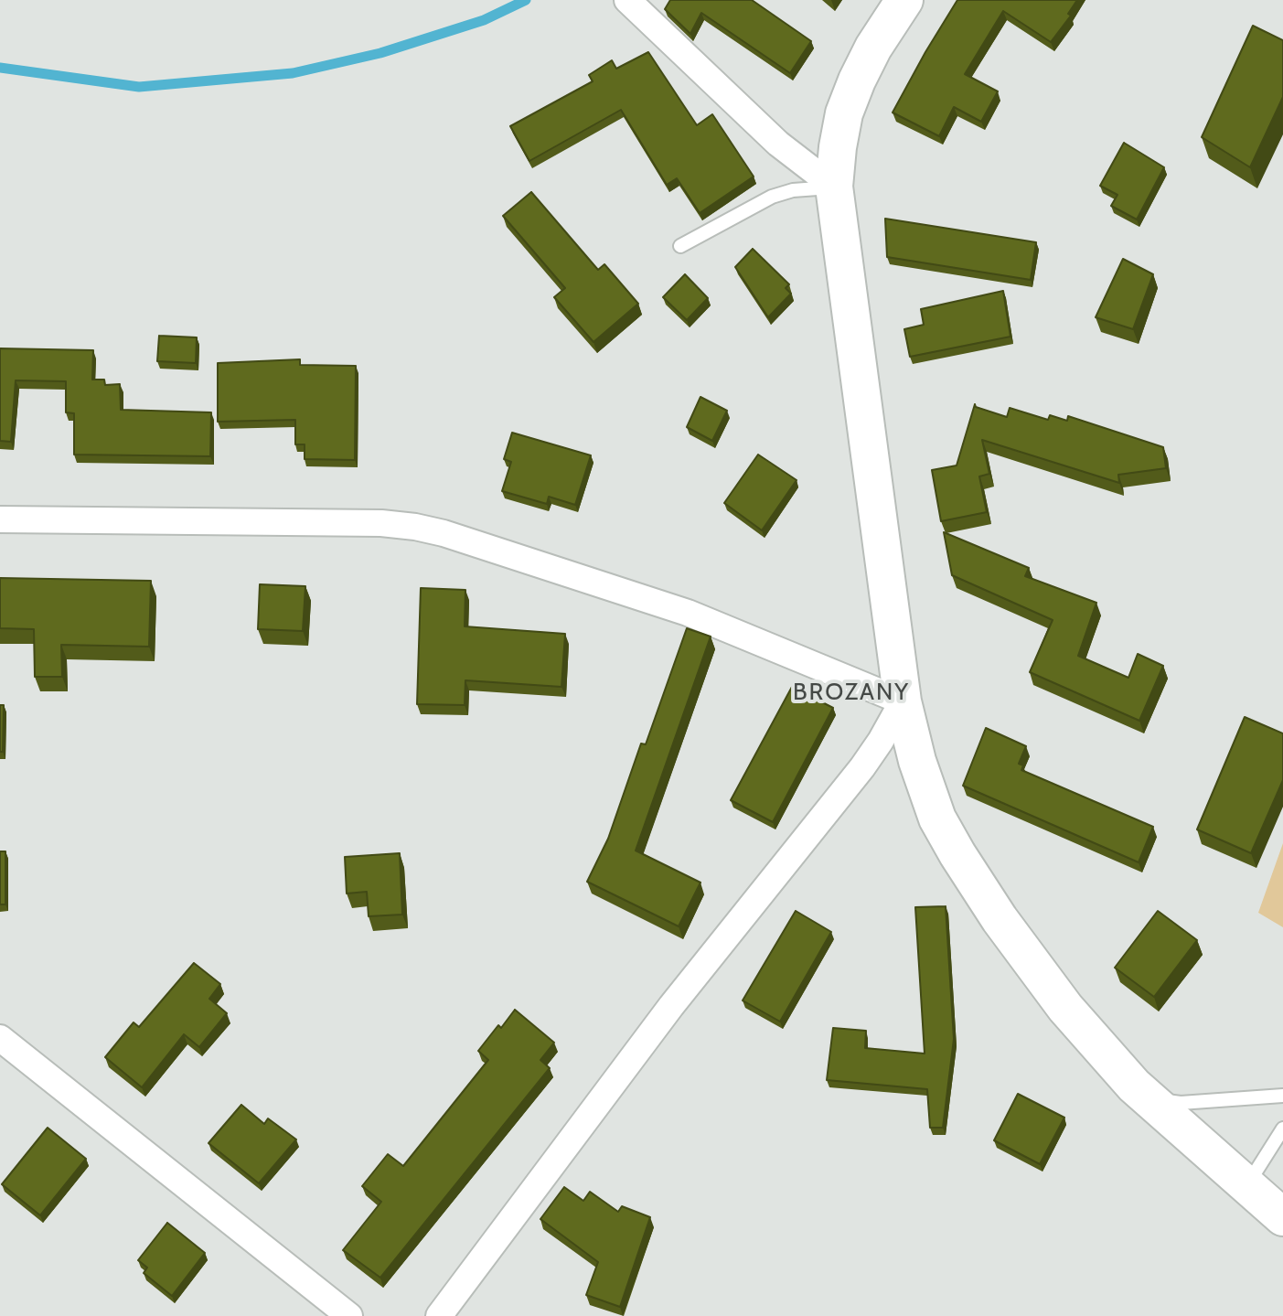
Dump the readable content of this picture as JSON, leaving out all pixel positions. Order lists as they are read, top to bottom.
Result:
{
  "districts": ["BROZANY"]
}
